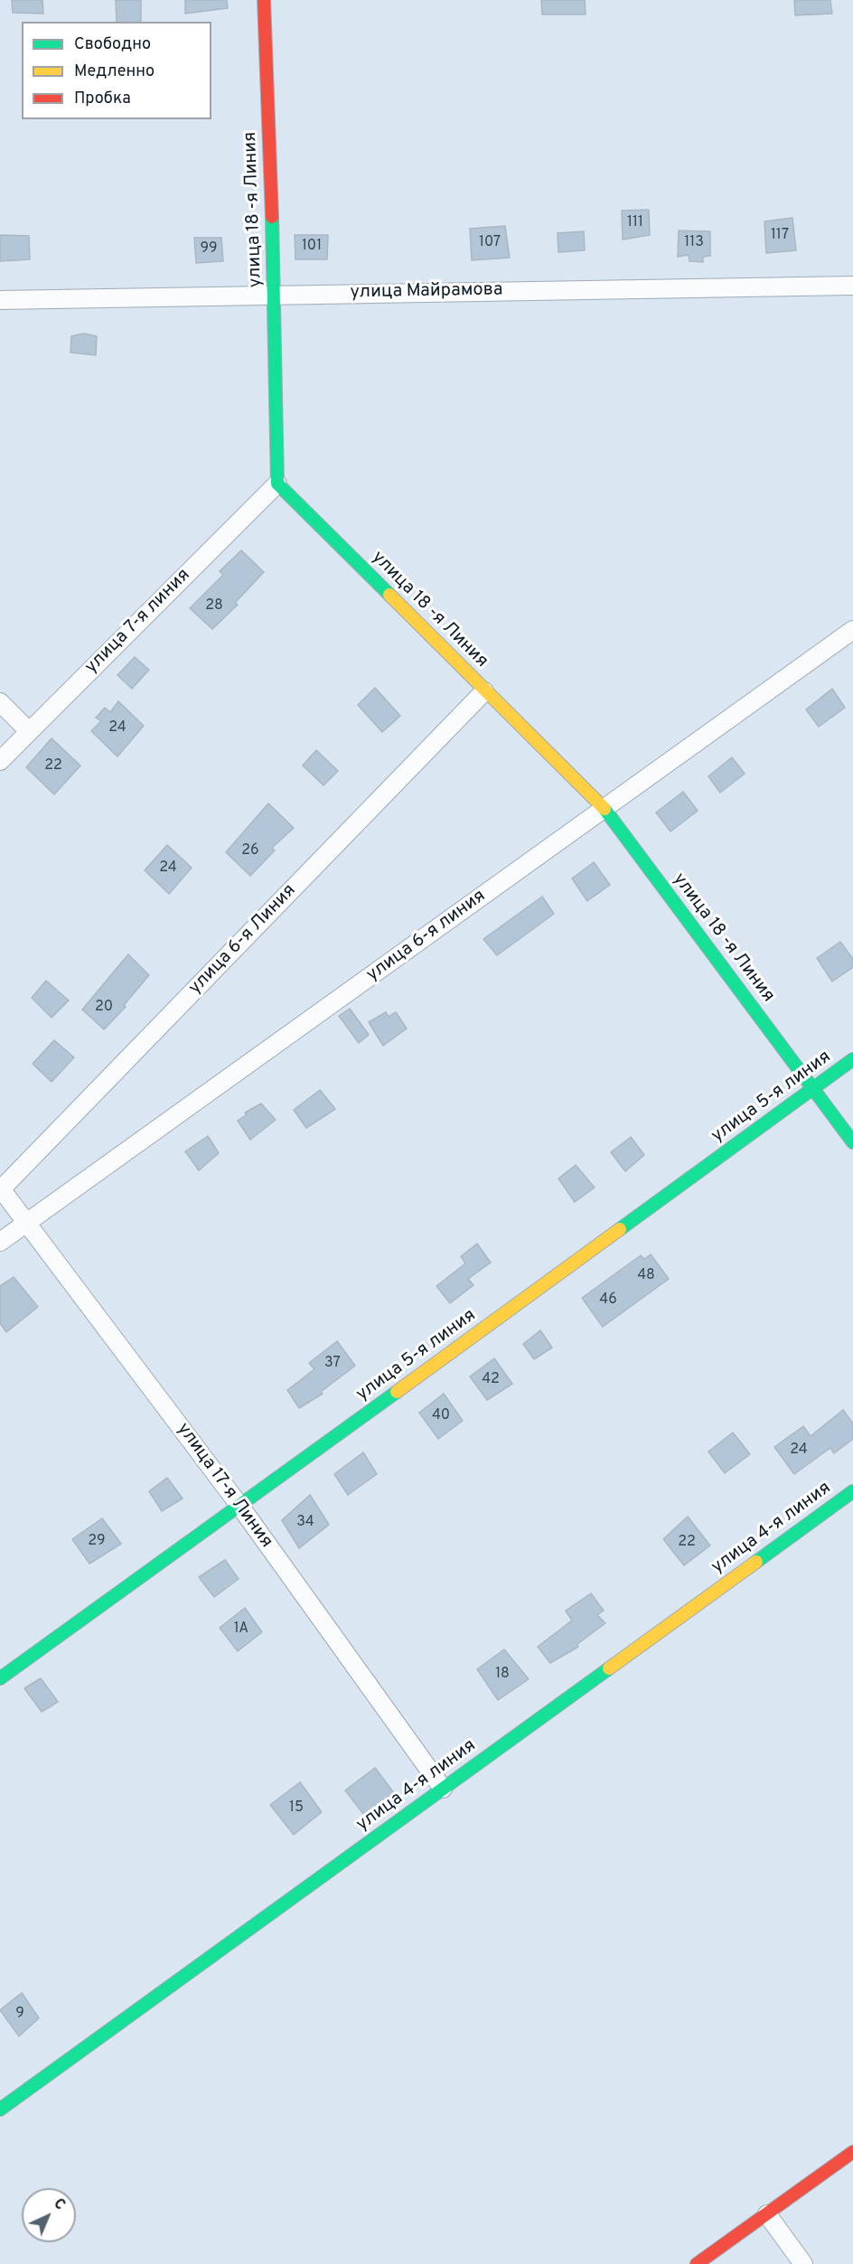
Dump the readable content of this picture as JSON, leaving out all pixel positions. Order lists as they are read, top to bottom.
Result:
{
  "streets": {
    "main road": ["улица 18 -я Линия", "улица 5-я линия", "улица 4-я линия"],
    "street": [
      "улица Майрамова",
      "улица 7-я линия",
      "улица 6-я линия",
      "улица 6-я Линия",
      "улица 17-я Линия"
    ]
  },
  "crossings": [
    ["улица 18 -я Линия", "улица Майрамова"],
    ["улица 18 -я Линия", "улица 7-я линия"],
    ["улица 18 -я Линия", "улица 6-я линия"],
    ["улица 18 -я Линия", "улица 6-я Линия"],
    ["улица 18 -я Линия", "улица 5-я линия"],
    ["улица 6-я линия", "улица 17-я Линия"],
    ["улица 6-я Линия", "улица 17-я Линия"],
    ["улица 5-я линия", "улица 17-я Линия"],
    ["улица 17-я Линия", "улица 4-я линия"]
  ],
  "house_numbers": [
    "111",
    "117",
    "107",
    "113",
    "101",
    "99",
    "28",
    "24",
    "22",
    "26",
    "24",
    "20",
    "48",
    "46",
    "37",
    "42",
    "40",
    "24",
    "34",
    "29",
    "22",
    "1А",
    "18",
    "15",
    "9"
  ],
  "legend": ["Свободно", "Медленно", "Пробка"],
  "north": "top right"
}
